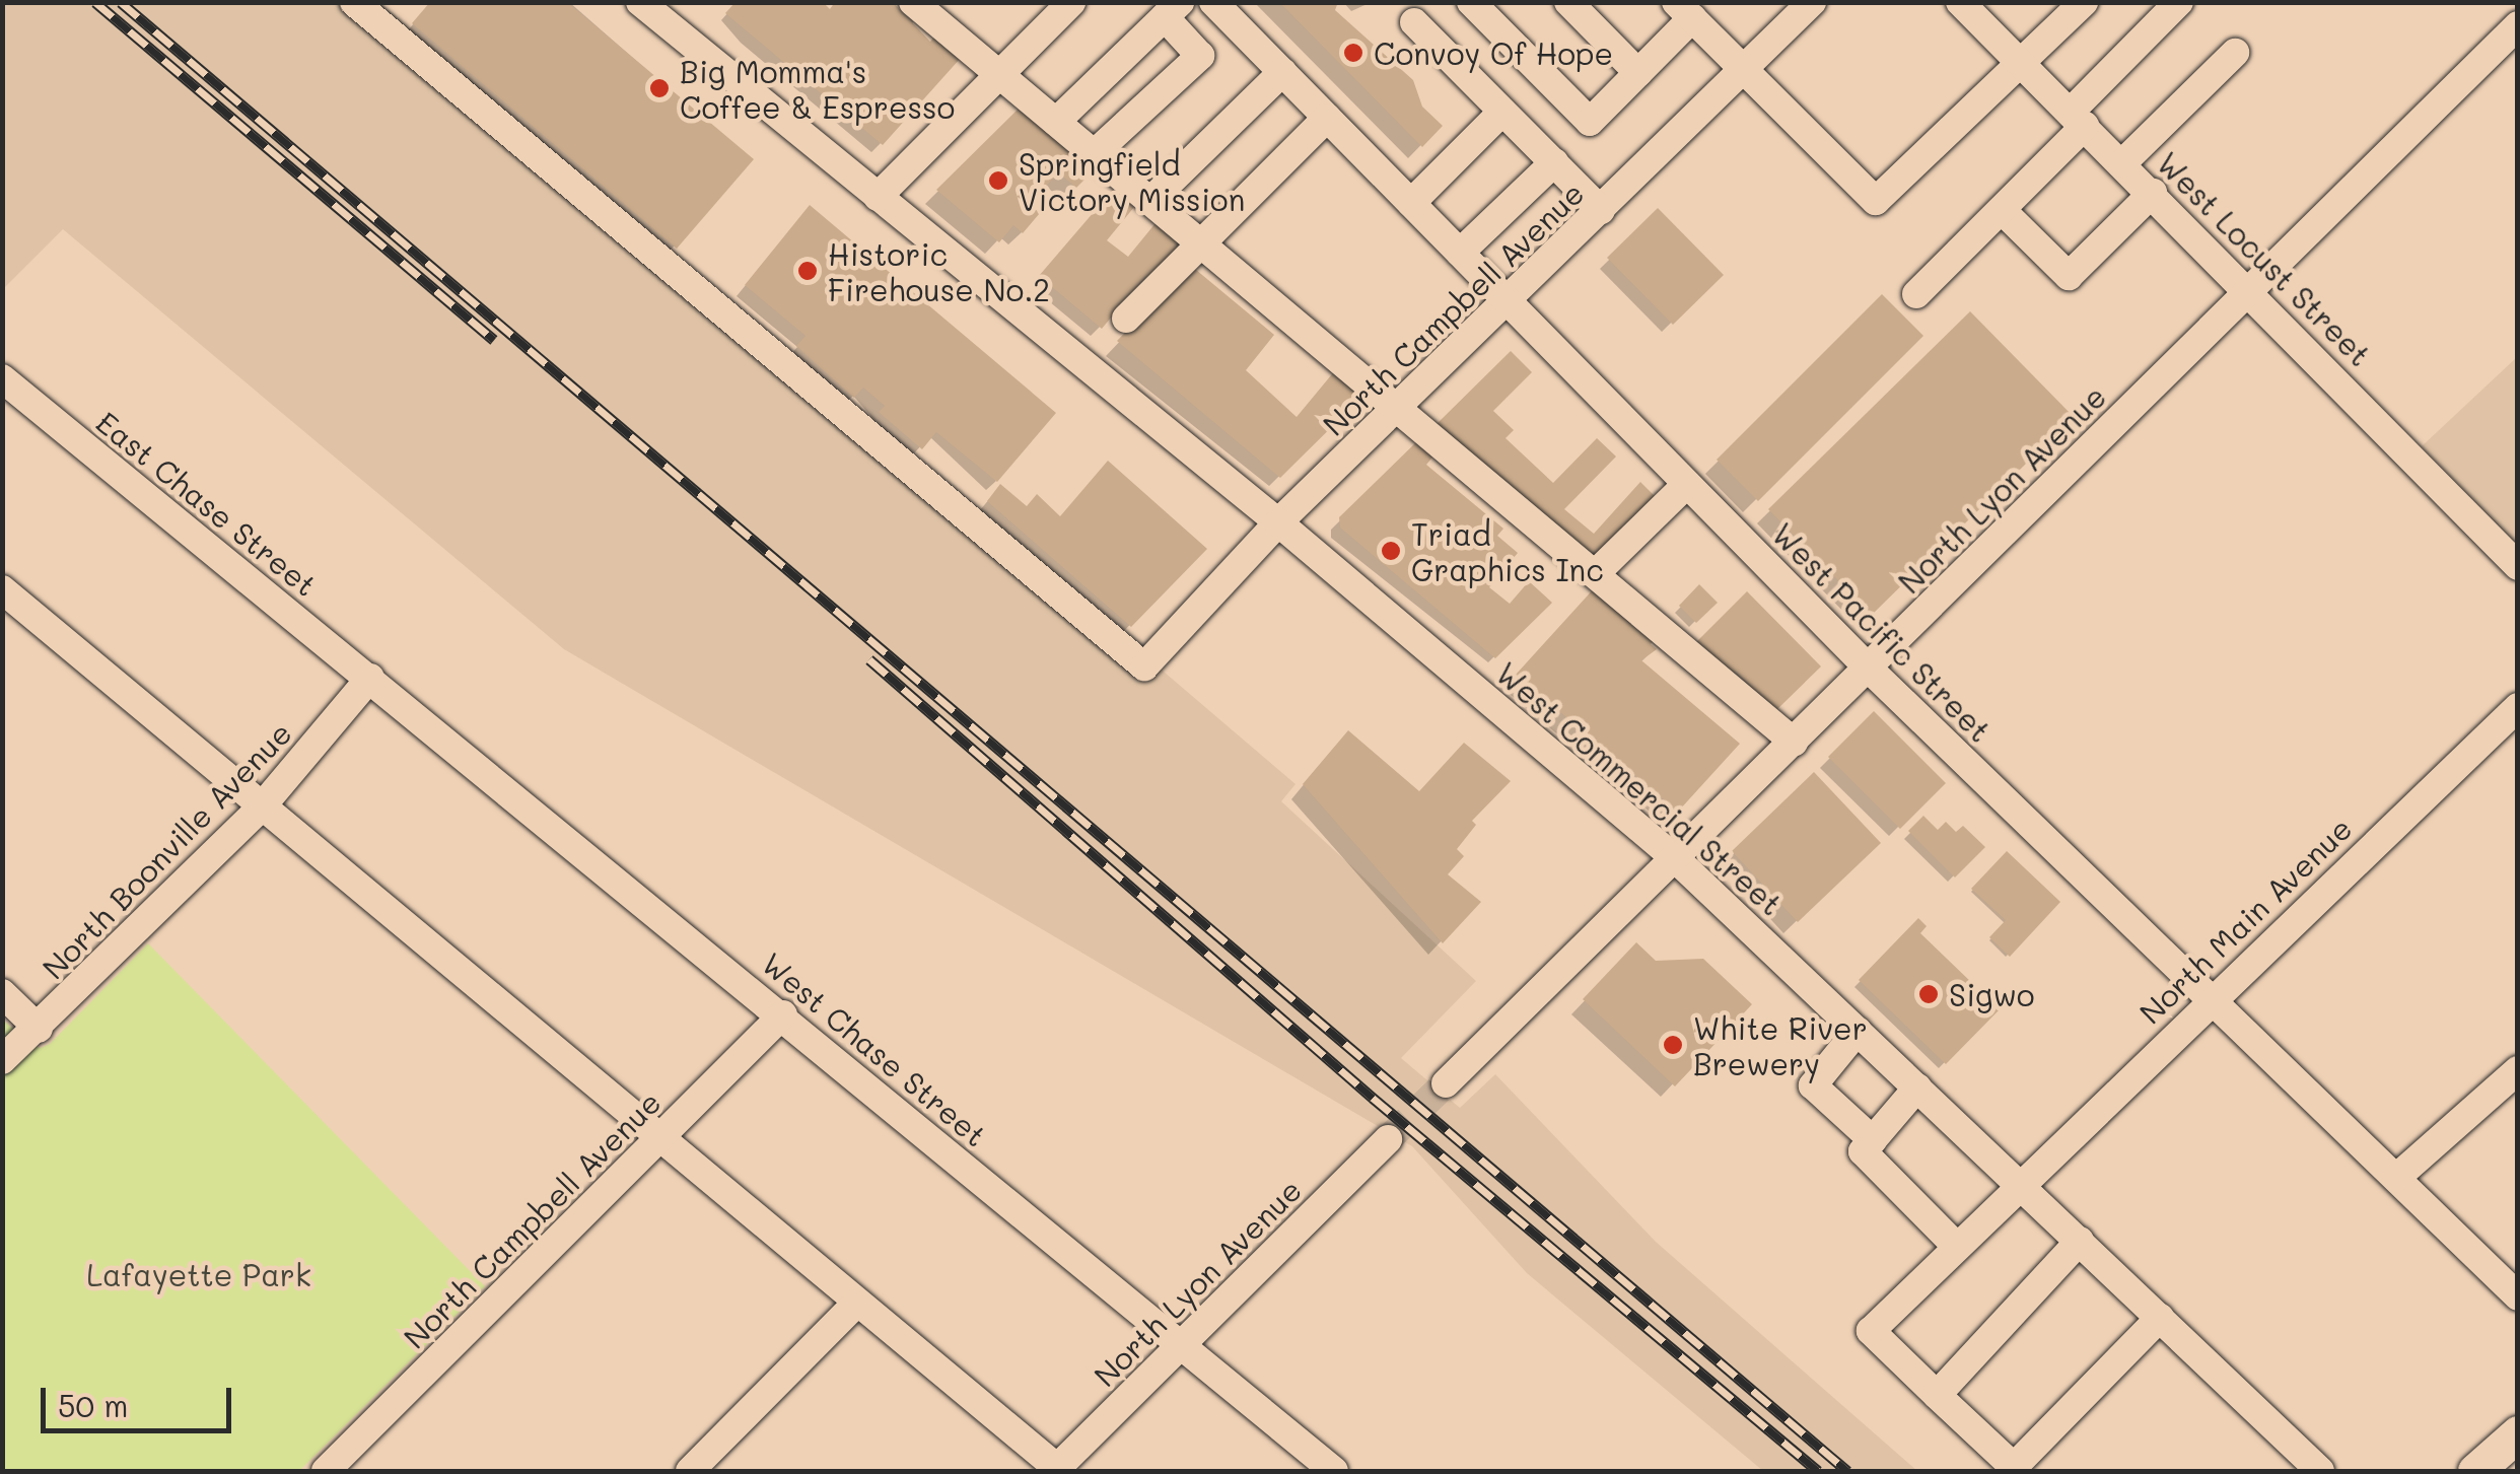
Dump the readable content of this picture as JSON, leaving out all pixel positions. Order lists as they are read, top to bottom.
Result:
{
  "streets": {
    "street": [
      "West Locust Street",
      "North Campbell Avenue",
      "North Lyon Avenue",
      "East Chase Street",
      "West Pacific Street",
      "West Commercial Street",
      "North Boonville Avenue",
      "North Main Avenue",
      "West Chase Street"
    ]
  },
  "crossings": [
    ["West Locust Street", "North Lyon Avenue"],
    ["North Campbell Avenue", "West Pacific Street"],
    ["North Campbell Avenue", "West Commercial Street"],
    ["North Campbell Avenue", "West Chase Street"],
    ["North Lyon Avenue", "West Pacific Street"],
    ["North Lyon Avenue", "West Commercial Street"],
    ["North Lyon Avenue", "West Chase Street"],
    ["East Chase Street", "North Boonville Avenue"],
    ["East Chase Street", "West Chase Street"],
    ["West Pacific Street", "North Main Avenue"],
    ["West Commercial Street", "North Main Avenue"],
    ["North Boonville Avenue", "West Chase Street"]
  ],
  "parks": ["Lafayette Park"],
  "places": [
    "Convoy Of Hope",
    "Big Momma's Coffee & Espresso",
    "Springfield Victory Mission",
    "Historic Firehouse No.2",
    "Triad Graphics Inc",
    "Sigwo",
    "White River Brewery"
  ],
  "scale_bar": "50 m"
}
